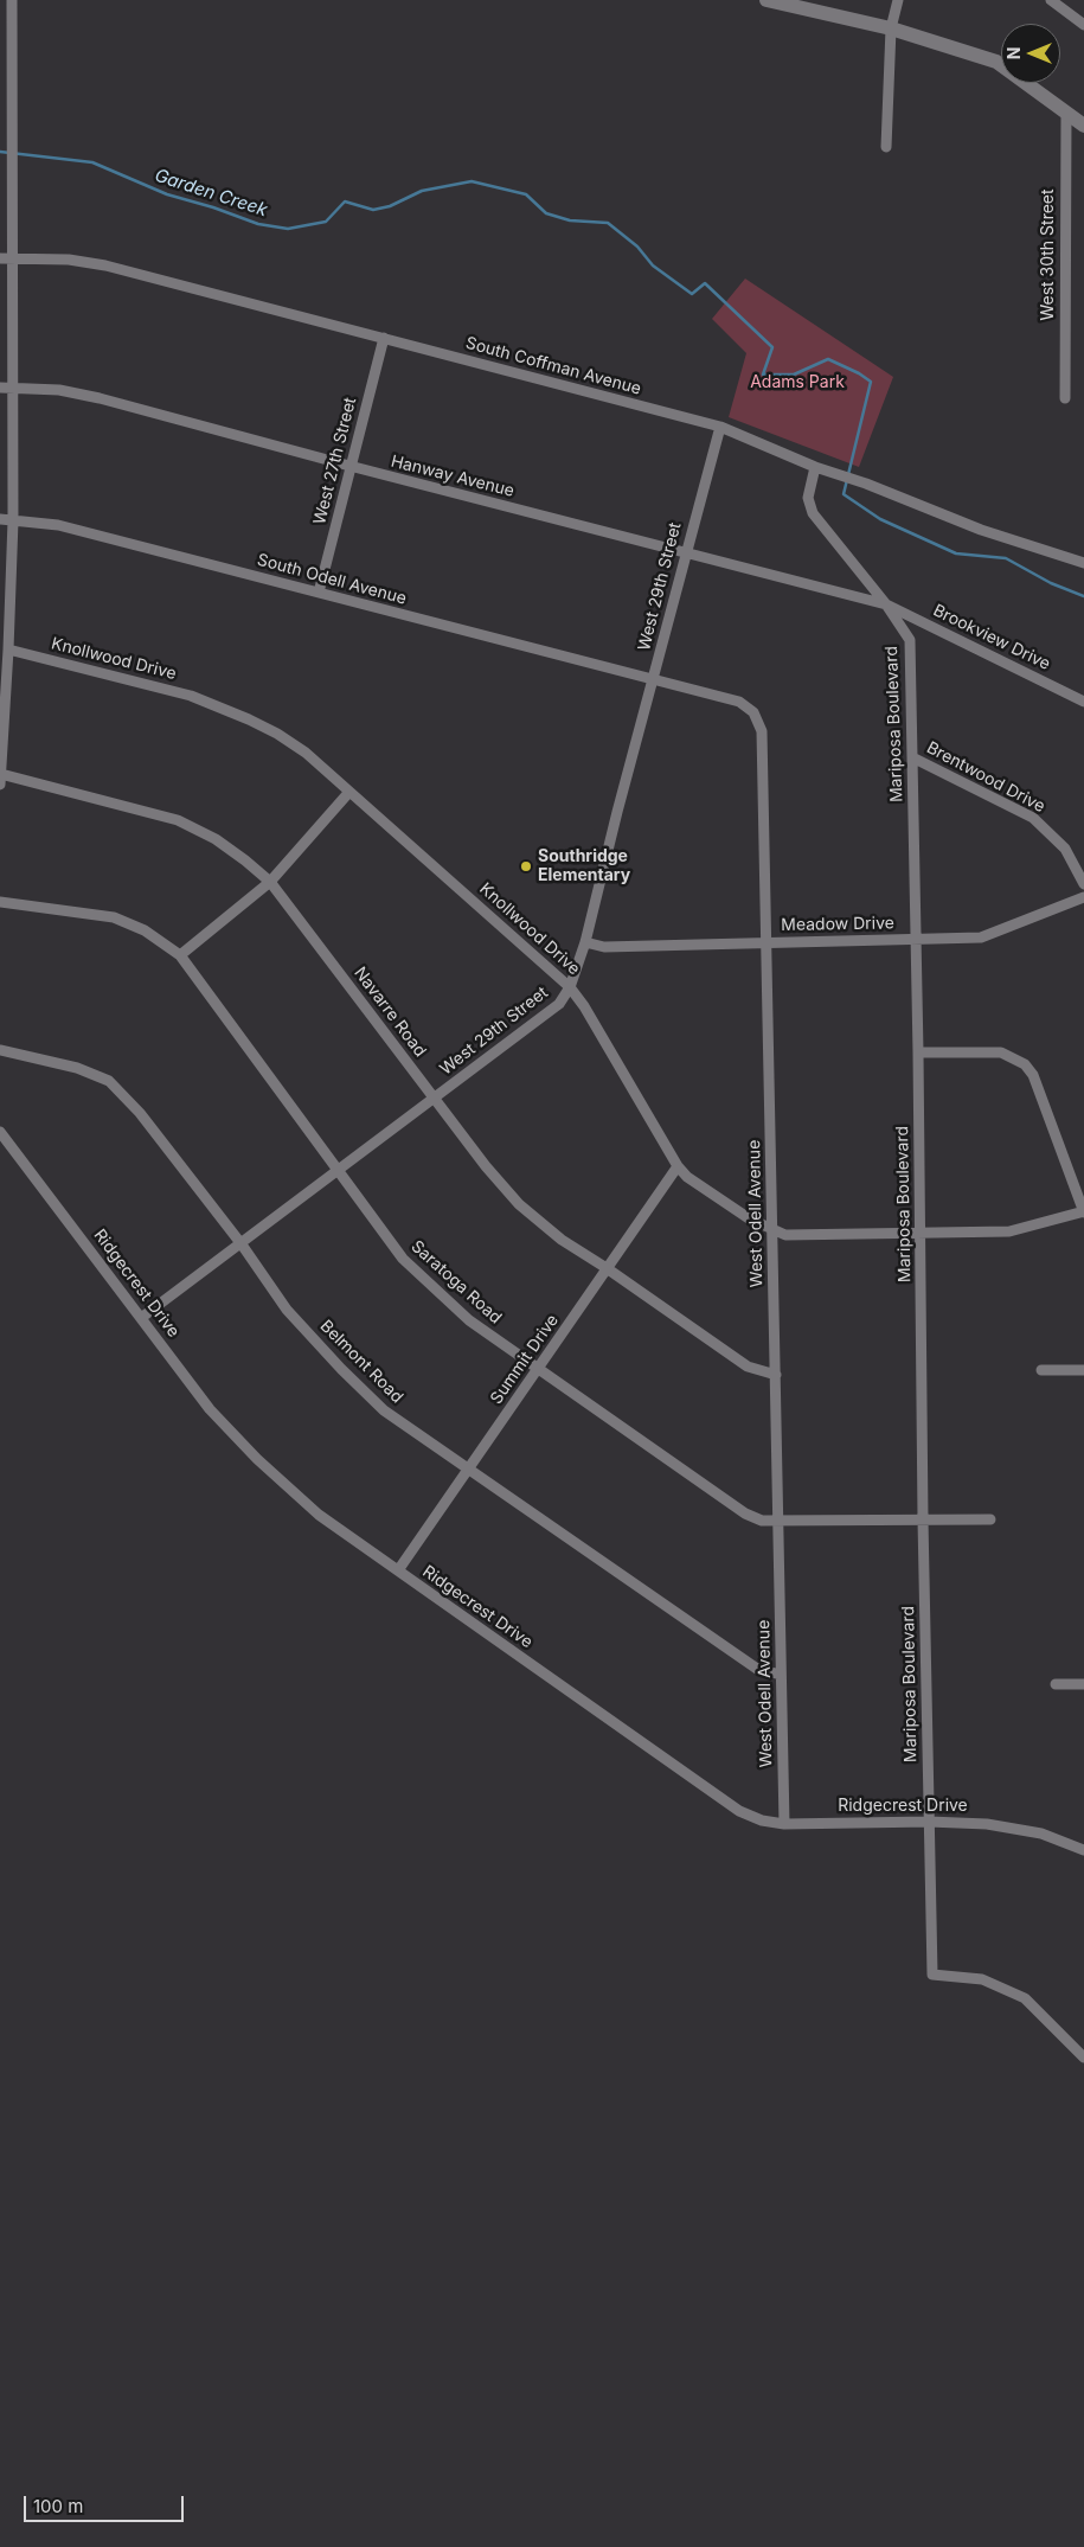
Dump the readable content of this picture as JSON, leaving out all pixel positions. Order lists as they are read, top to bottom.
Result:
{
  "streets": {
    "street": [
      "West 30th Street",
      "South Coffman Avenue",
      "West 27th Street",
      "Hanway Avenue",
      "South Odell Avenue",
      "West 29th Street",
      "Brookview Drive",
      "Knollwood Drive",
      "Mariposa Boulevard",
      "Brentwood Drive",
      "Meadow Drive",
      "Navarre Road",
      "West Odell Avenue",
      "Saratoga Road",
      "Ridgecrest Drive",
      "Summit Drive",
      "Belmont Road"
    ]
  },
  "crossings": [
    ["South Coffman Avenue", "West 27th Street"],
    ["South Coffman Avenue", "West 29th Street"],
    ["South Coffman Avenue", "Mariposa Boulevard"],
    ["West 27th Street", "Hanway Avenue"],
    ["West 27th Street", "South Odell Avenue"],
    ["Hanway Avenue", "West 29th Street"],
    ["Hanway Avenue", "Brookview Drive"],
    ["Hanway Avenue", "Mariposa Boulevard"],
    ["South Odell Avenue", "West 29th Street"],
    ["South Odell Avenue", "West Odell Avenue"],
    ["West 29th Street", "Knollwood Drive"],
    ["West 29th Street", "Meadow Drive"],
    ["West 29th Street", "Navarre Road"],
    ["West 29th Street", "West Odell Avenue"],
    ["West 29th Street", "Saratoga Road"],
    ["West 29th Street", "Ridgecrest Drive"],
    ["West 29th Street", "Belmont Road"],
    ["Brookview Drive", "Mariposa Boulevard"],
    ["Knollwood Drive", "Mariposa Boulevard"],
    ["Knollwood Drive", "West Odell Avenue"],
    ["Knollwood Drive", "Summit Drive"],
    ["Mariposa Boulevard", "Brentwood Drive"],
    ["Mariposa Boulevard", "Meadow Drive"],
    ["Mariposa Boulevard", "Saratoga Road"],
    ["Mariposa Boulevard", "Ridgecrest Drive"],
    ["Meadow Drive", "West Odell Avenue"],
    ["Navarre Road", "West Odell Avenue"],
    ["Navarre Road", "Summit Drive"],
    ["West Odell Avenue", "Saratoga Road"],
    ["West Odell Avenue", "Ridgecrest Drive"],
    ["West Odell Avenue", "Belmont Road"],
    ["Saratoga Road", "Summit Drive"],
    ["Ridgecrest Drive", "Summit Drive"],
    ["Summit Drive", "Belmont Road"]
  ],
  "water": ["Garden Creek"],
  "parks": ["Adams Park"],
  "places": ["Southridge Elementary"],
  "scale_bar": "100 m",
  "north": "left"
}
